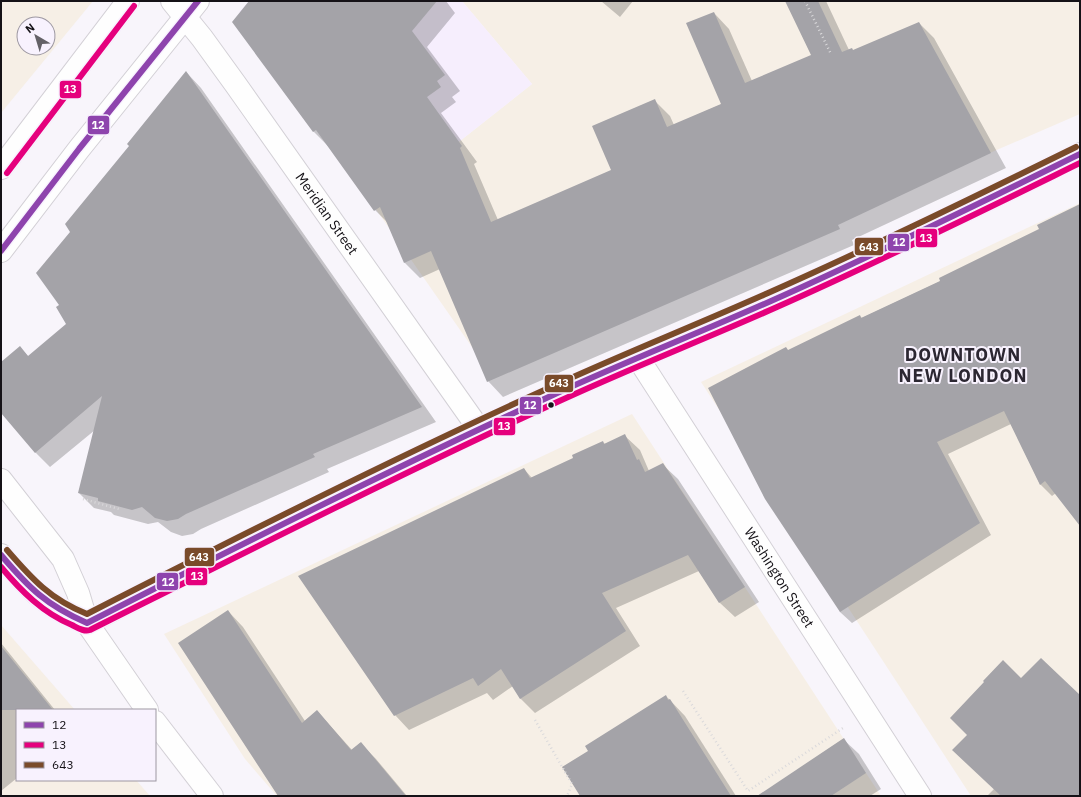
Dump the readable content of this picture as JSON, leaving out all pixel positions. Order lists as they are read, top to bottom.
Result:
{
  "streets": {
    "street": ["Meridian Street", "Washington Street"]
  },
  "districts": ["DOWNTOWN NEW LONDON"],
  "lines": ["transit line 12", "transit line 13", "transit line 643"],
  "legend": ["12", "13", "643"],
  "north": "top left"
}
